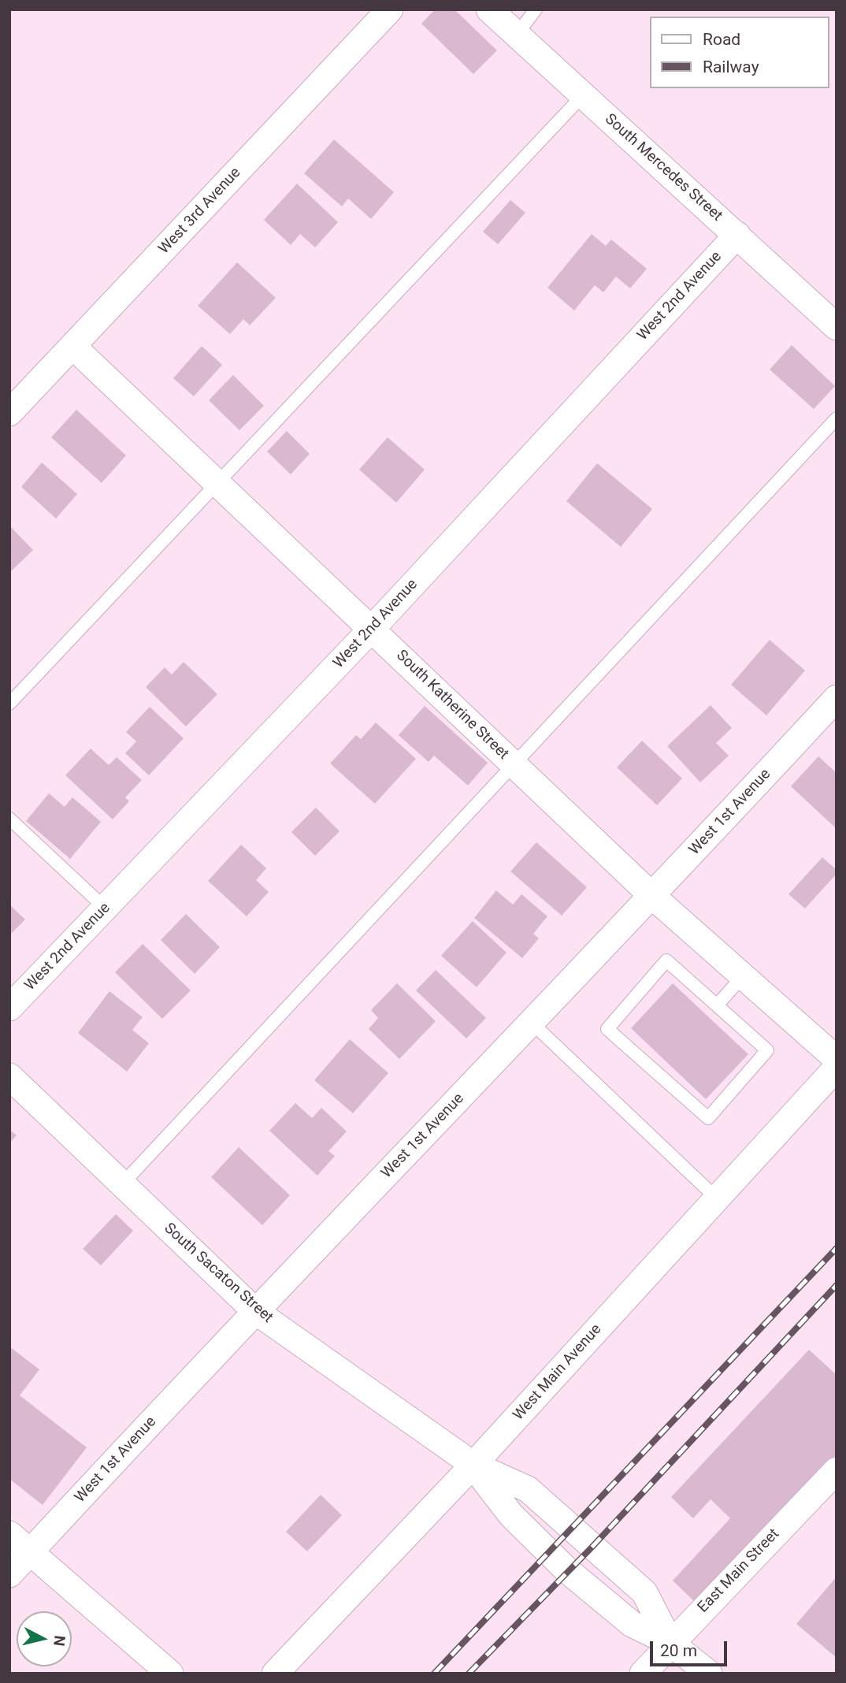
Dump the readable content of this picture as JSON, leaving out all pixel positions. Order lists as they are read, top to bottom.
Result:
{
  "streets": {
    "street": [
      "South Mercedes Street",
      "West 3rd Avenue",
      "West 2nd Avenue",
      "South Katherine Street",
      "West 1st Avenue",
      "South Sacaton Street",
      "West Main Avenue",
      "East Main Street"
    ]
  },
  "crossings": [
    ["South Mercedes Street", "West 2nd Avenue"],
    ["West 3rd Avenue", "South Katherine Street"],
    ["West 2nd Avenue", "South Katherine Street"],
    ["South Katherine Street", "West 1st Avenue"],
    ["West 1st Avenue", "South Sacaton Street"],
    ["South Sacaton Street", "West Main Avenue"],
    ["South Sacaton Street", "East Main Street"]
  ],
  "legend": ["Road", "Railway"],
  "scale_bar": "20 m",
  "north": "right"
}
